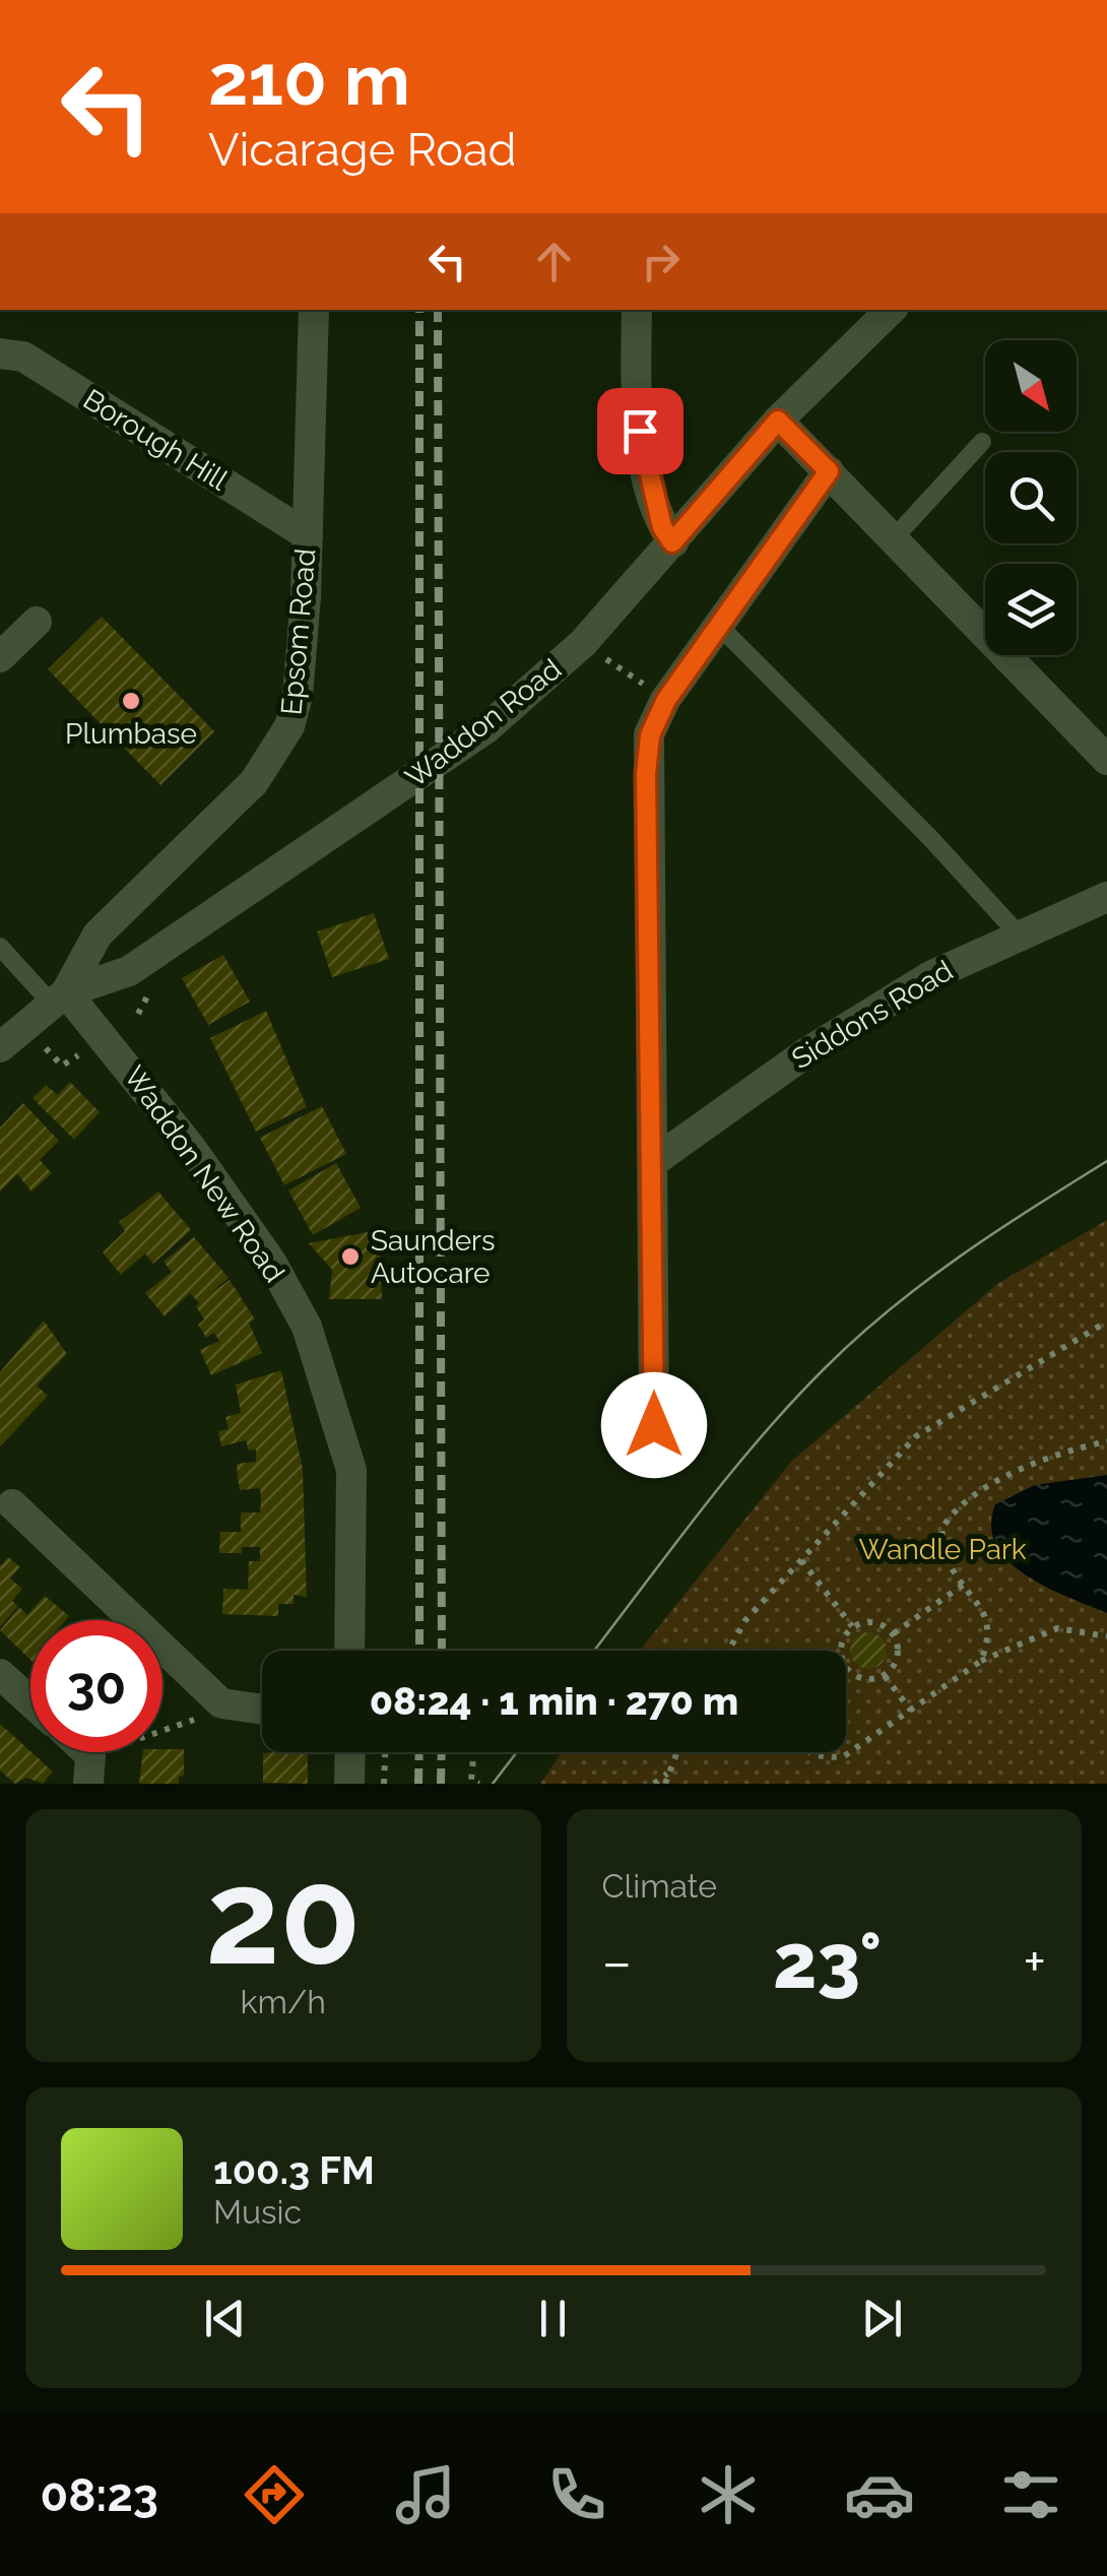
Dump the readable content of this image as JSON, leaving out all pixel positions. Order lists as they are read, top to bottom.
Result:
{
  "streets": {
    "street": [
      "Borough Hill",
      "Epsom Road",
      "Waddon Road",
      "Siddons Road",
      "Waddon New Road"
    ]
  },
  "crossings": [
    ["Borough Hill", "Epsom Road"],
    ["Epsom Road", "Waddon Road"],
    ["Epsom Road", "Waddon New Road"],
    ["Waddon Road", "Waddon New Road"]
  ],
  "parks": ["Wandle Park"],
  "places": ["Plumbase", "Saunders Autocare"],
  "north": "bottom right",
  "page": {
    "turn": ["210 m", "Vicarage Road"],
    "limit": "30",
    "trip": "08:24 · 1 min · 270 m",
    "tile": [
      ["20", "km/h"],
      "Climate"
    ],
    "heat": ["−", "23°", "+"],
    "song": ["100.3 FM", "Music"],
    "tabs": "08:23"
  }
}
